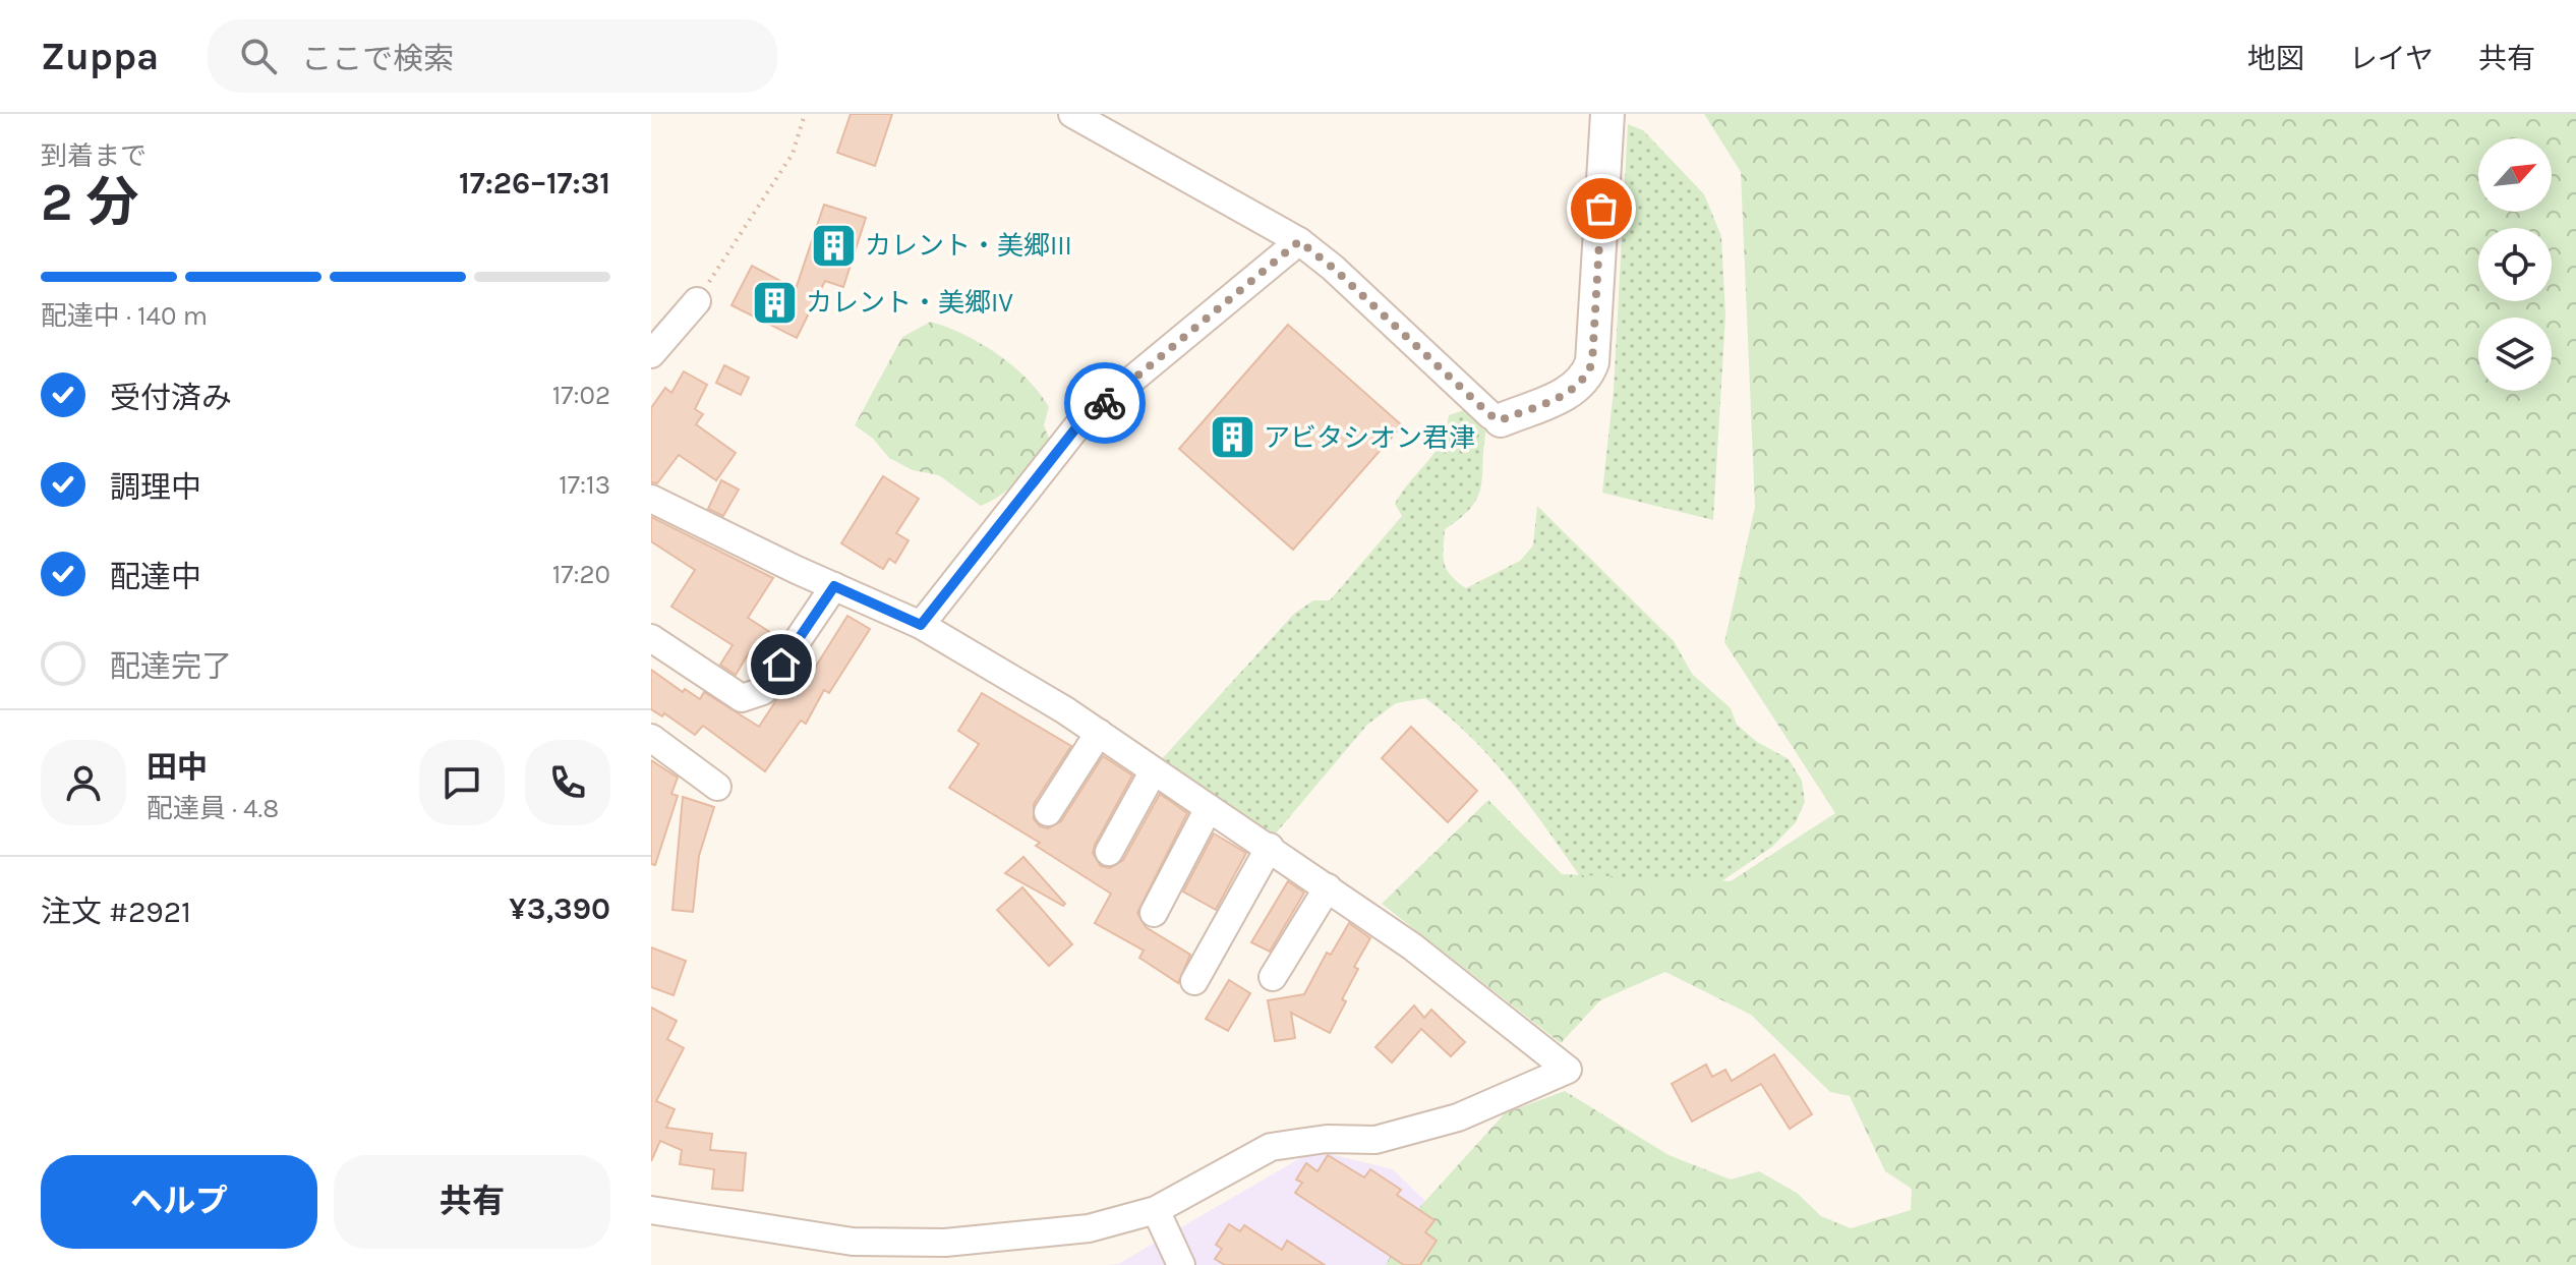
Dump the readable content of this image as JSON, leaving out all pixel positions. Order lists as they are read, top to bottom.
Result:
{
  "places": {
    "building": ["カレント・美郷III", "カレント・美郷IV", "アビタシオン君津"]
  },
  "north": "top right",
  "page": {
    "header": "Zuppa",
    "search": "ここで検索",
    "nav": ["地図", "レイヤ", "共有"],
    "heading": ["2 分", "到着まで", "17:26–17:31"],
    "panel": [
      "田中",
      "配達員 · 4.8",
      "注文 #2921",
      "¥3,390"
    ],
    "bar": "配達中 · 140 m",
    "list": [
      ["受付済み", "17:02"],
      ["調理中", "17:13"],
      ["配達中", "17:20"],
      "配達完了"
    ],
    "buttons": ["ヘルプ", "共有"]
  }
}
